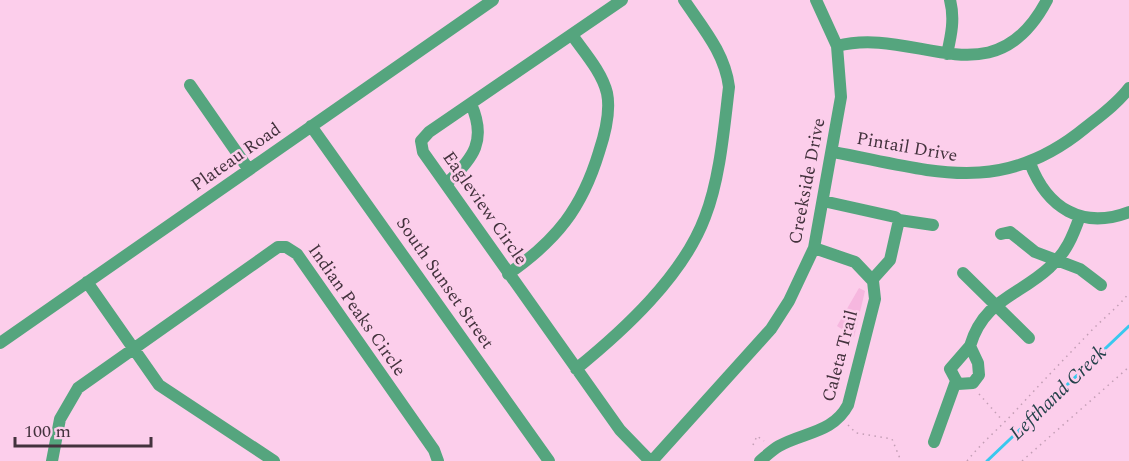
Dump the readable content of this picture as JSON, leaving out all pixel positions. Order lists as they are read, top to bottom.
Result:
{
  "streets": {
    "street": [
      "Pintail Drive",
      "Plateau Road",
      "Creekside Drive",
      "Eagleview Circle",
      "South Sunset Street",
      "Indian Peaks Circle",
      "Caleta Trail"
    ]
  },
  "crossings": [
    ["Pintail Drive", "Creekside Drive"],
    ["Plateau Road", "South Sunset Street"],
    ["Creekside Drive", "Eagleview Circle"]
  ],
  "water": ["Lefthand Creek"],
  "scale_bar": "100 m"
}
